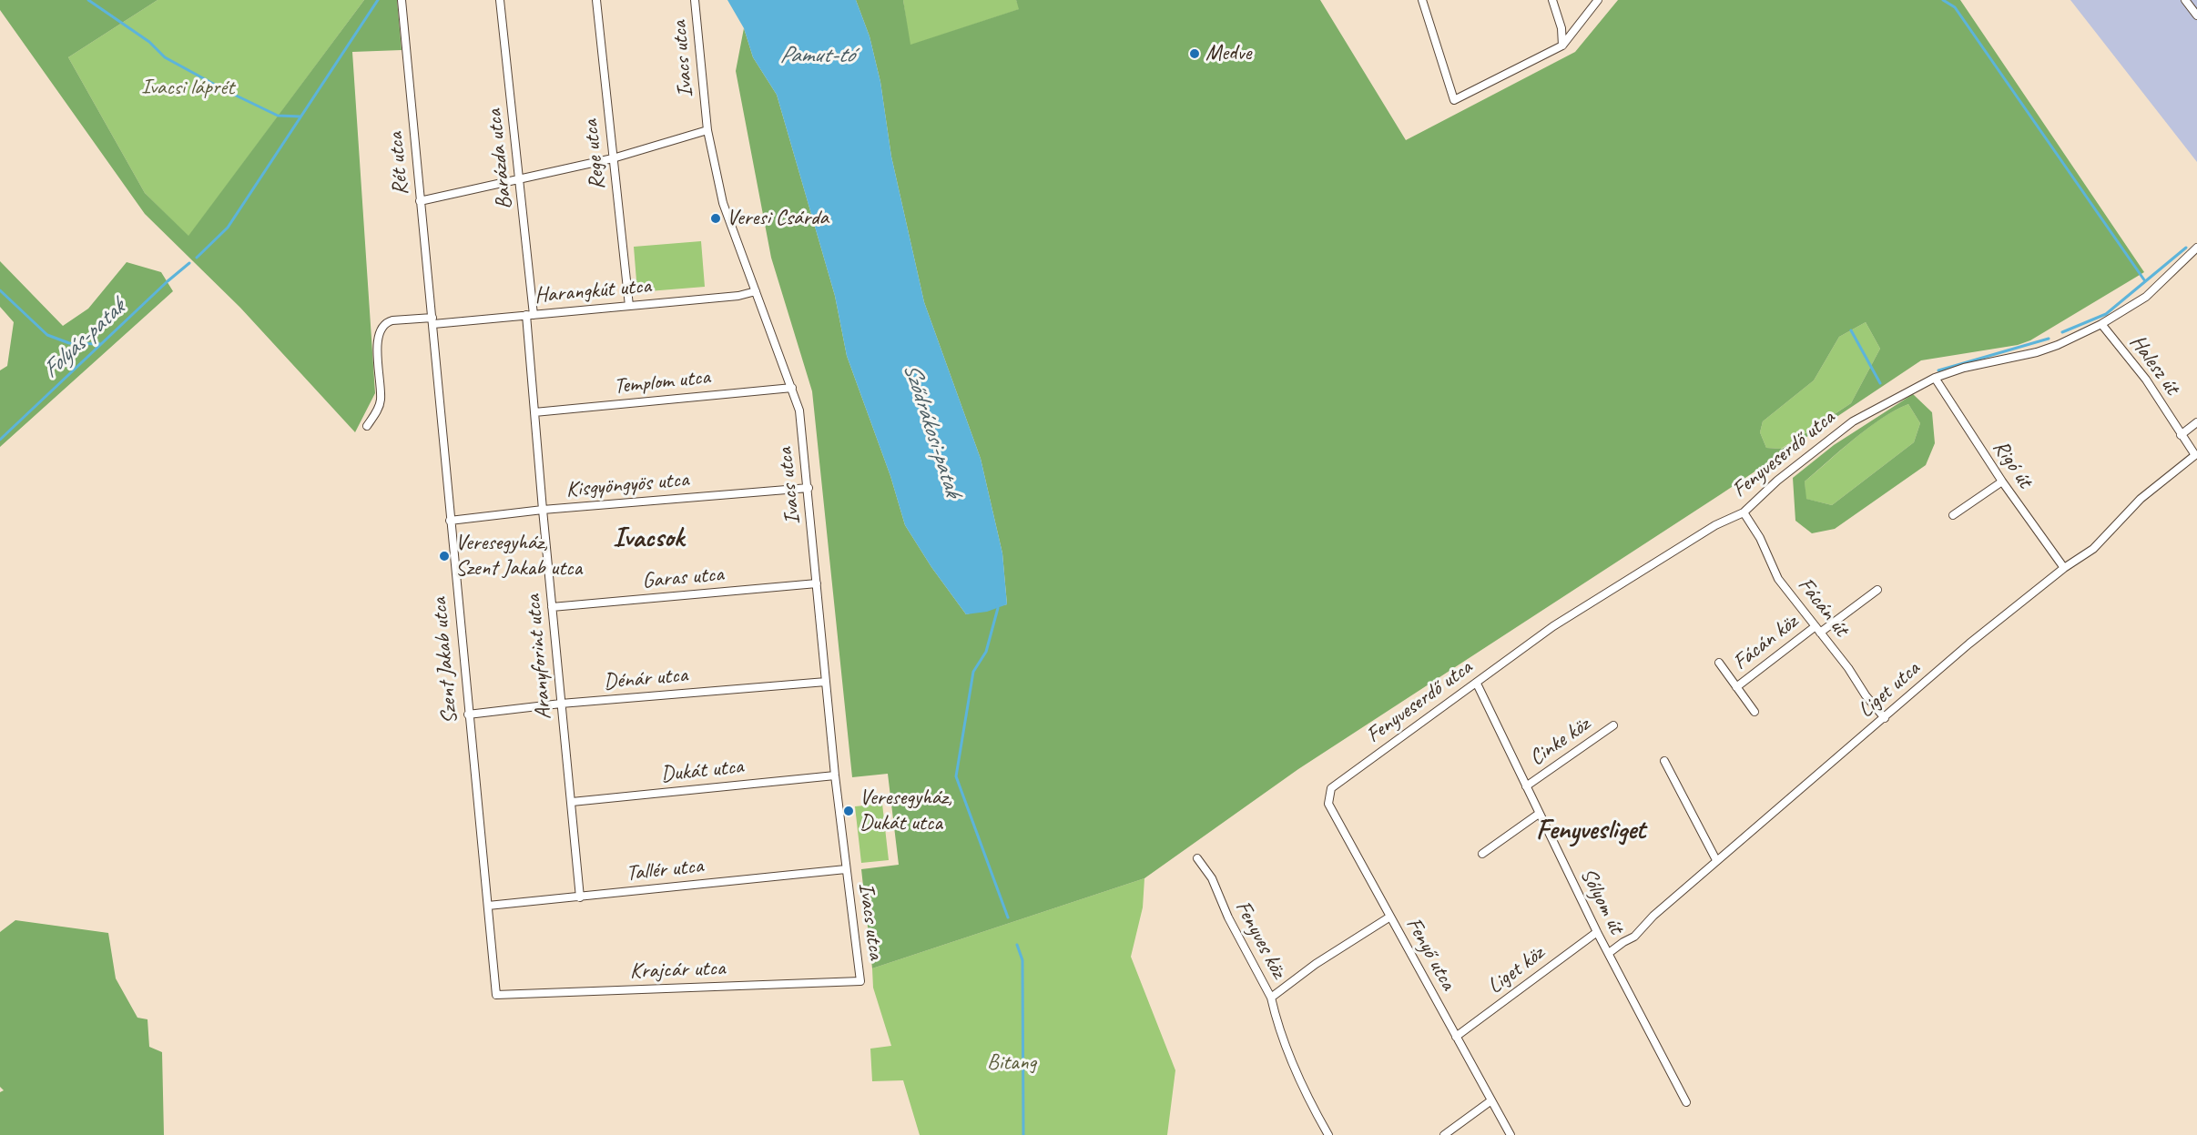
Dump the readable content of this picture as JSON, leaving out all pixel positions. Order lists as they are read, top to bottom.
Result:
{
  "streets": {
    "street": [
      "Ivacs utca",
      "Rege utca",
      "Barázda utca",
      "Rét utca",
      "Harangkút utca",
      "Halesz út",
      "Templom utca",
      "Fenyveserdő utca",
      "Rigó út",
      "Kisgyöngyös utca",
      "Garas utca",
      "Fácán út",
      "Fácán köz",
      "Aranyforint utca",
      "Szent Jakab utca",
      "Dénár utca",
      "Liget utca",
      "Cinke köz",
      "Dukát utca",
      "Tallér utca",
      "Sólyom út",
      "Fenyves köz",
      "Fenyő utca",
      "Krajcár utca",
      "Liget köz"
    ]
  },
  "crossings": [
    ["Ivacs utca", "Harangkút utca"],
    ["Ivacs utca", "Templom utca"],
    ["Ivacs utca", "Kisgyöngyös utca"],
    ["Ivacs utca", "Garas utca"],
    ["Ivacs utca", "Dénár utca"],
    ["Ivacs utca", "Dukát utca"],
    ["Ivacs utca", "Tallér utca"],
    ["Ivacs utca", "Krajcár utca"],
    ["Rege utca", "Harangkút utca"],
    ["Barázda utca", "Harangkút utca"],
    ["Barázda utca", "Aranyforint utca"],
    ["Rét utca", "Harangkút utca"],
    ["Rét utca", "Szent Jakab utca"],
    ["Harangkút utca", "Aranyforint utca"],
    ["Harangkút utca", "Szent Jakab utca"],
    ["Halesz út", "Fenyveserdő utca"],
    ["Halesz út", "Liget utca"],
    ["Templom utca", "Aranyforint utca"],
    ["Fenyveserdő utca", "Rigó út"],
    ["Fenyveserdő utca", "Fácán út"],
    ["Fenyveserdő utca", "Sólyom út"],
    ["Fenyveserdő utca", "Fenyő utca"],
    ["Rigó út", "Liget utca"],
    ["Kisgyöngyös utca", "Aranyforint utca"],
    ["Kisgyöngyös utca", "Szent Jakab utca"],
    ["Garas utca", "Aranyforint utca"],
    ["Fácán út", "Fácán köz"],
    ["Fácán út", "Liget utca"],
    ["Aranyforint utca", "Dénár utca"],
    ["Aranyforint utca", "Dukát utca"],
    ["Aranyforint utca", "Tallér utca"],
    ["Szent Jakab utca", "Dénár utca"],
    ["Szent Jakab utca", "Tallér utca"],
    ["Szent Jakab utca", "Krajcár utca"],
    ["Liget utca", "Sólyom út"],
    ["Cinke köz", "Sólyom út"],
    ["Sólyom út", "Liget köz"],
    ["Fenyves köz", "Fenyő utca"],
    ["Fenyő utca", "Liget köz"]
  ],
  "districts": ["Ivacsok", "Fenyvesliget"],
  "water": ["Pamut-tó", "Folyás-patak", "Sződrákosi-patak"],
  "parks": ["Ivacsi láprét", "Bitang"],
  "places": [
    "Medve",
    "Veresi Csárda",
    "Veresegyház, Szent Jakab utca",
    "Veresegyház, Dukát utca"
  ]
}
